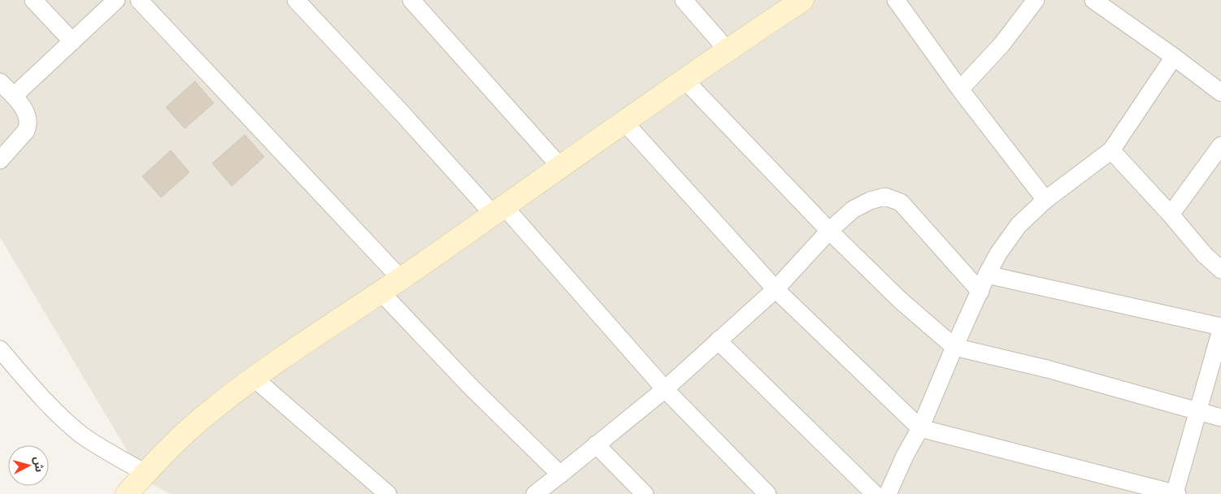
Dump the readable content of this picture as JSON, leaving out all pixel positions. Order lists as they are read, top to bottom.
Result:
{
  "north": "right"
}
